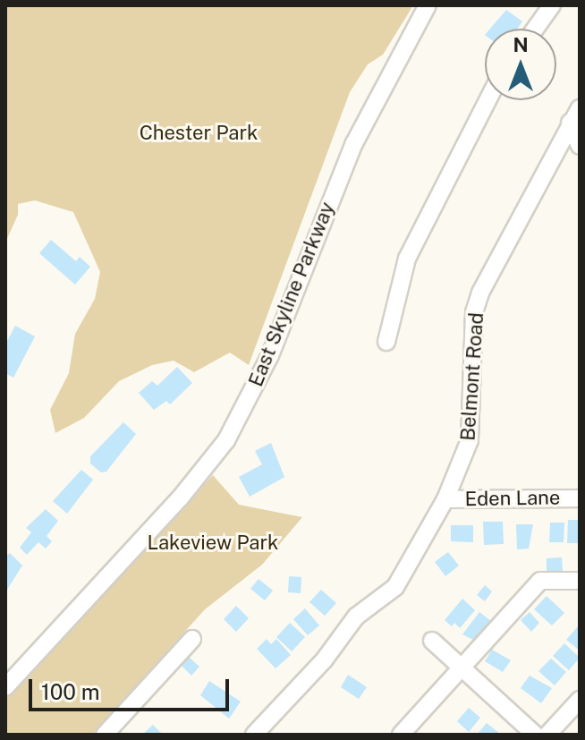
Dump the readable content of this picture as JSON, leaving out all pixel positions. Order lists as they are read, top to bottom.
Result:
{
  "streets": {
    "street": ["East Skyline Parkway", "Belmont Road", "Eden Lane"]
  },
  "crossings": [
    ["Belmont Road", "Eden Lane"]
  ],
  "parks": ["Chester Park", "Lakeview Park"],
  "scale_bar": "100 m",
  "north": "top"
}
